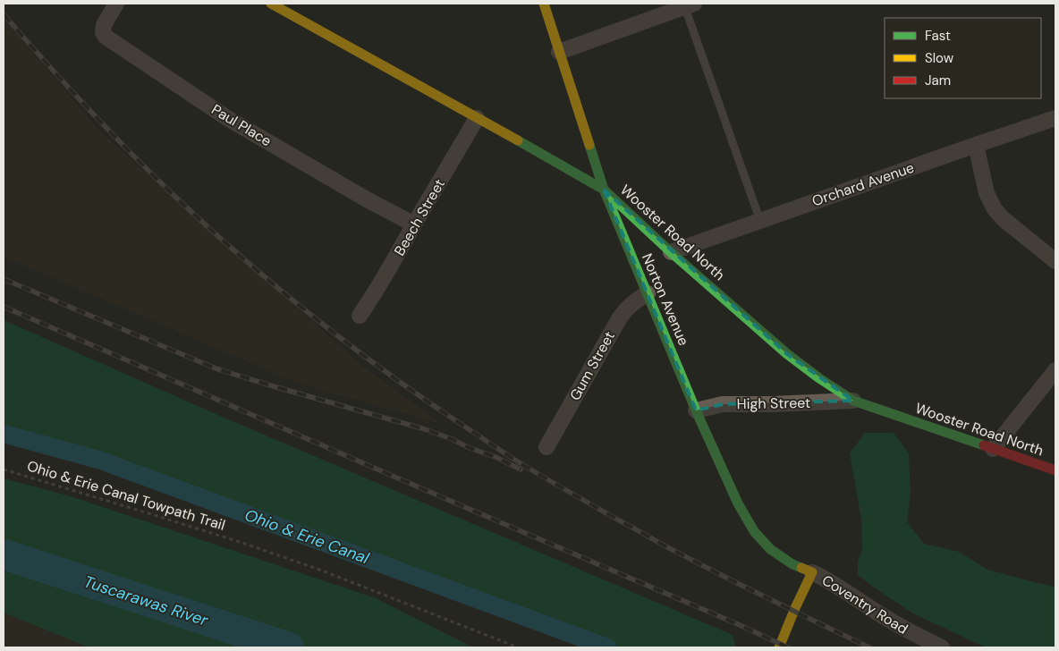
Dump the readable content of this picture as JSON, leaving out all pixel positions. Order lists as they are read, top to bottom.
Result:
{
  "streets": {
    "main road": ["Wooster Road North", "Norton Avenue"],
    "street": [
      "Paul Place",
      "Orchard Avenue",
      "Beech Street",
      "Gum Street",
      "High Street",
      "Coventry Road"
    ],
    "path": ["Ohio & Erie Canal Towpath Trail"]
  },
  "crossings": [
    ["Paul Place", "Beech Street"],
    ["Orchard Avenue", "Wooster Road North"],
    ["Beech Street", "Wooster Road North"],
    ["Wooster Road North", "Norton Avenue"],
    ["Wooster Road North", "High Street"],
    ["Norton Avenue", "Gum Street"],
    ["Norton Avenue", "High Street"],
    ["Norton Avenue", "Coventry Road"]
  ],
  "water": ["Ohio & Erie Canal", "Tuscarawas River"],
  "legend": ["Fast", "Slow", "Jam"]
}
